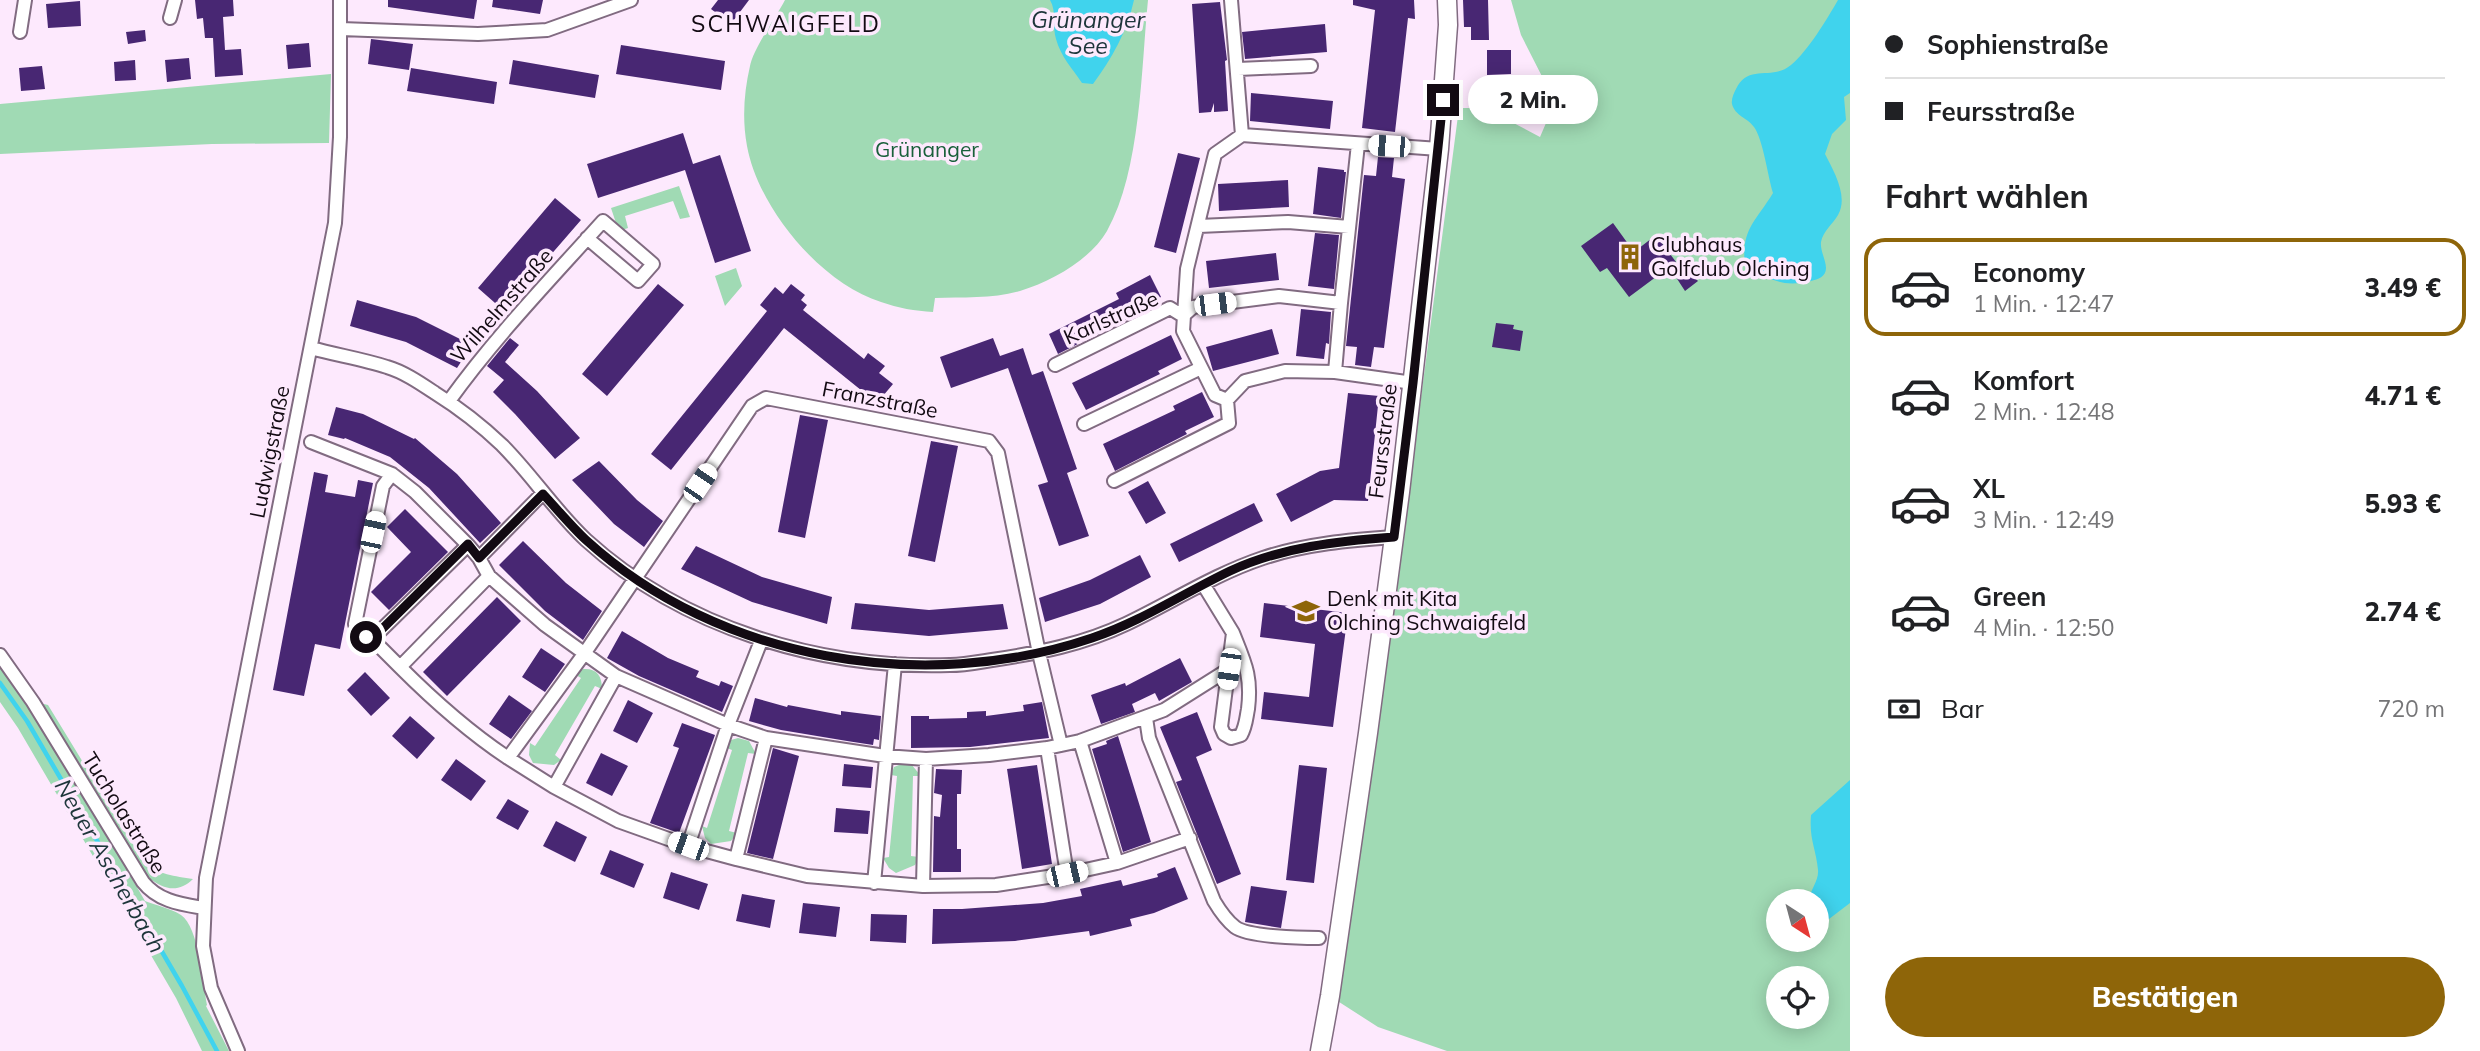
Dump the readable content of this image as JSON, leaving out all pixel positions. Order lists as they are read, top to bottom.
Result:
{
  "streets": {
    "street": [
      "Wilhelmstraße",
      "Karlstraße",
      "Franzstraße",
      "Feursstraße",
      "Ludwigstraße",
      "Tucholastraße"
    ]
  },
  "crossings": [
    ["Ludwigstraße", "Tucholastraße"]
  ],
  "districts": ["SCHWAIGFELD"],
  "water": ["Grünanger See", "Neuer Ascherbach"],
  "parks": ["Grünanger"],
  "places": {
    "building": ["Clubhaus Golfclub Olching"],
    "school or university": ["Denk mit Kita Olching Schwaigfeld"]
  },
  "north": "bottom right",
  "page": {
    "banner": ["Sophienstraße", "Feursstraße"],
    "bubble": "2 Min.",
    "heading": "Fahrt wählen",
    "list": [
      {
        "name": "Economy",
        "note": "1 Min. · 12:47",
        "value": "3.49 €"
      },
      {
        "name": "Komfort",
        "note": "2 Min. · 12:48",
        "value": "4.71 €"
      },
      {
        "name": "XL",
        "note": "3 Min. · 12:49",
        "value": "5.93 €"
      },
      {
        "name": "Green",
        "note": "4 Min. · 12:50",
        "value": "2.74 €"
      }
    ],
    "pay": ["Bar", "720 m"],
    "buttons": "Bestätigen"
  }
}
